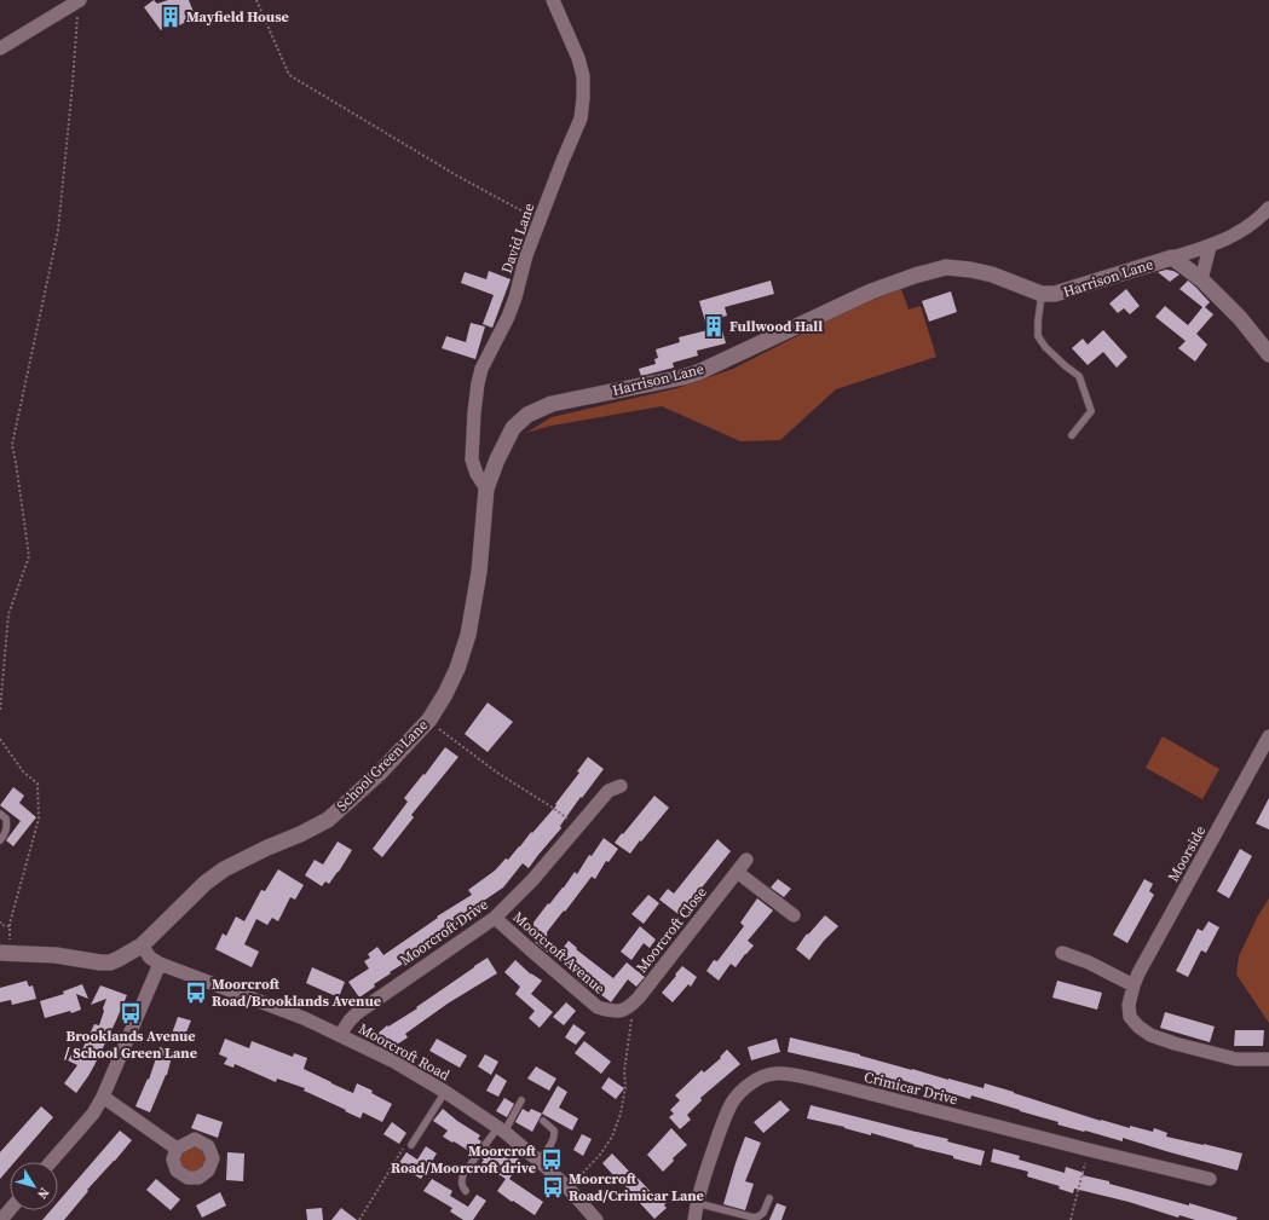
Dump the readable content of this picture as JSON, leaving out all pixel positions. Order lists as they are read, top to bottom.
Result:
{
  "streets": {
    "street": [
      "David Lane",
      "Harrison Lane",
      "School Green Lane",
      "Moorside",
      "Moorcroft Close",
      "Moorcroft Drive",
      "Moorcroft Avenue",
      "Moorcroft Road",
      "Crimicar Drive"
    ]
  },
  "crossings": [
    ["David Lane", "Harrison Lane"],
    ["David Lane", "School Green Lane"],
    ["Harrison Lane", "School Green Lane"],
    ["School Green Lane", "Moorcroft Road"],
    ["Moorcroft Close", "Moorcroft Avenue"],
    ["Moorcroft Drive", "Moorcroft Avenue"],
    ["Moorcroft Drive", "Moorcroft Road"]
  ],
  "places": {
    "building": ["Mayfield House", "Fullwood Hall"],
    "bus stop": [
      "Moorcroft Road/Brooklands Avenue",
      "Brooklands Avenue / School Green Lane",
      "Moorcroft Road/Moorcroft drive",
      "Moorcroft Road/Crimicar Lane"
    ]
  },
  "north": "bottom right"
}
